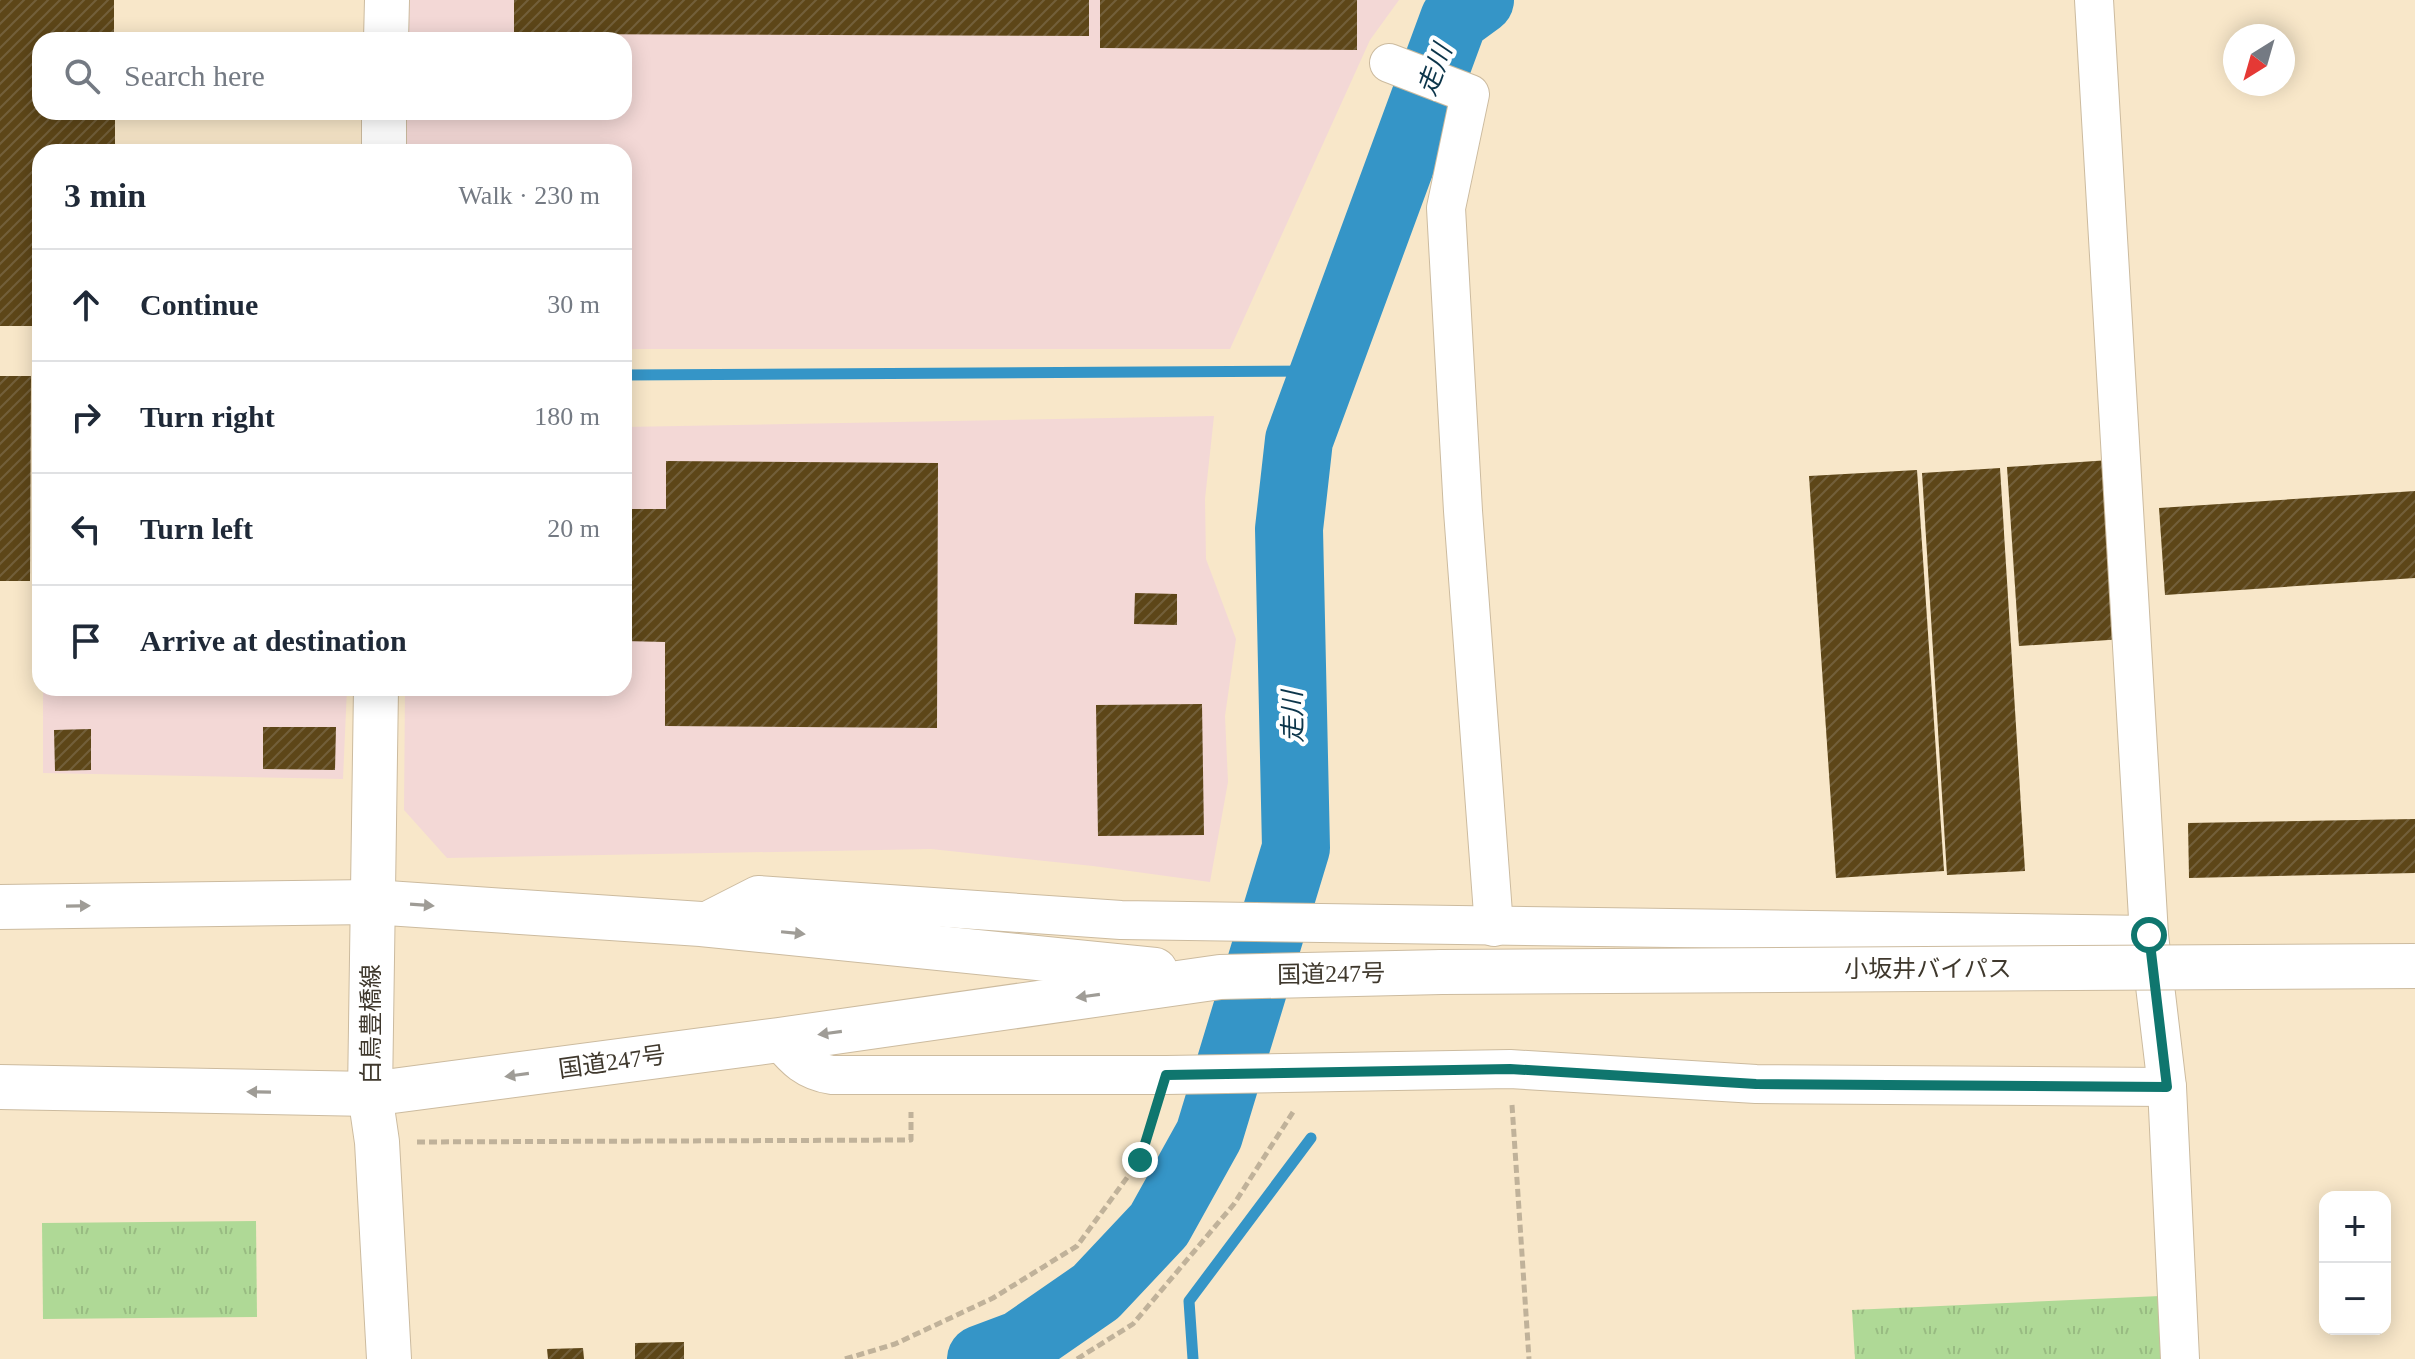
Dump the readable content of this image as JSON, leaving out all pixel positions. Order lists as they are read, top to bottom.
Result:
{
  "streets": {
    "main road": ["小坂井バイパス", "国道247号", "白鳥豊橋線"]
  },
  "crossings": [
    ["小坂井バイパス", "国道247号"],
    ["国道247号", "白鳥豊橋線"]
  ],
  "water": ["走川"],
  "north": "bottom left",
  "page": {
    "search": "Search here",
    "heading": ["3 min", "Walk · 230 m"],
    "list": [
      ["Continue", "30 m"],
      ["Turn right", "180 m"],
      ["Turn left", "20 m"],
      "Arrive at destination"
    ],
    "map_buttons": ["+", "−"]
  }
}
